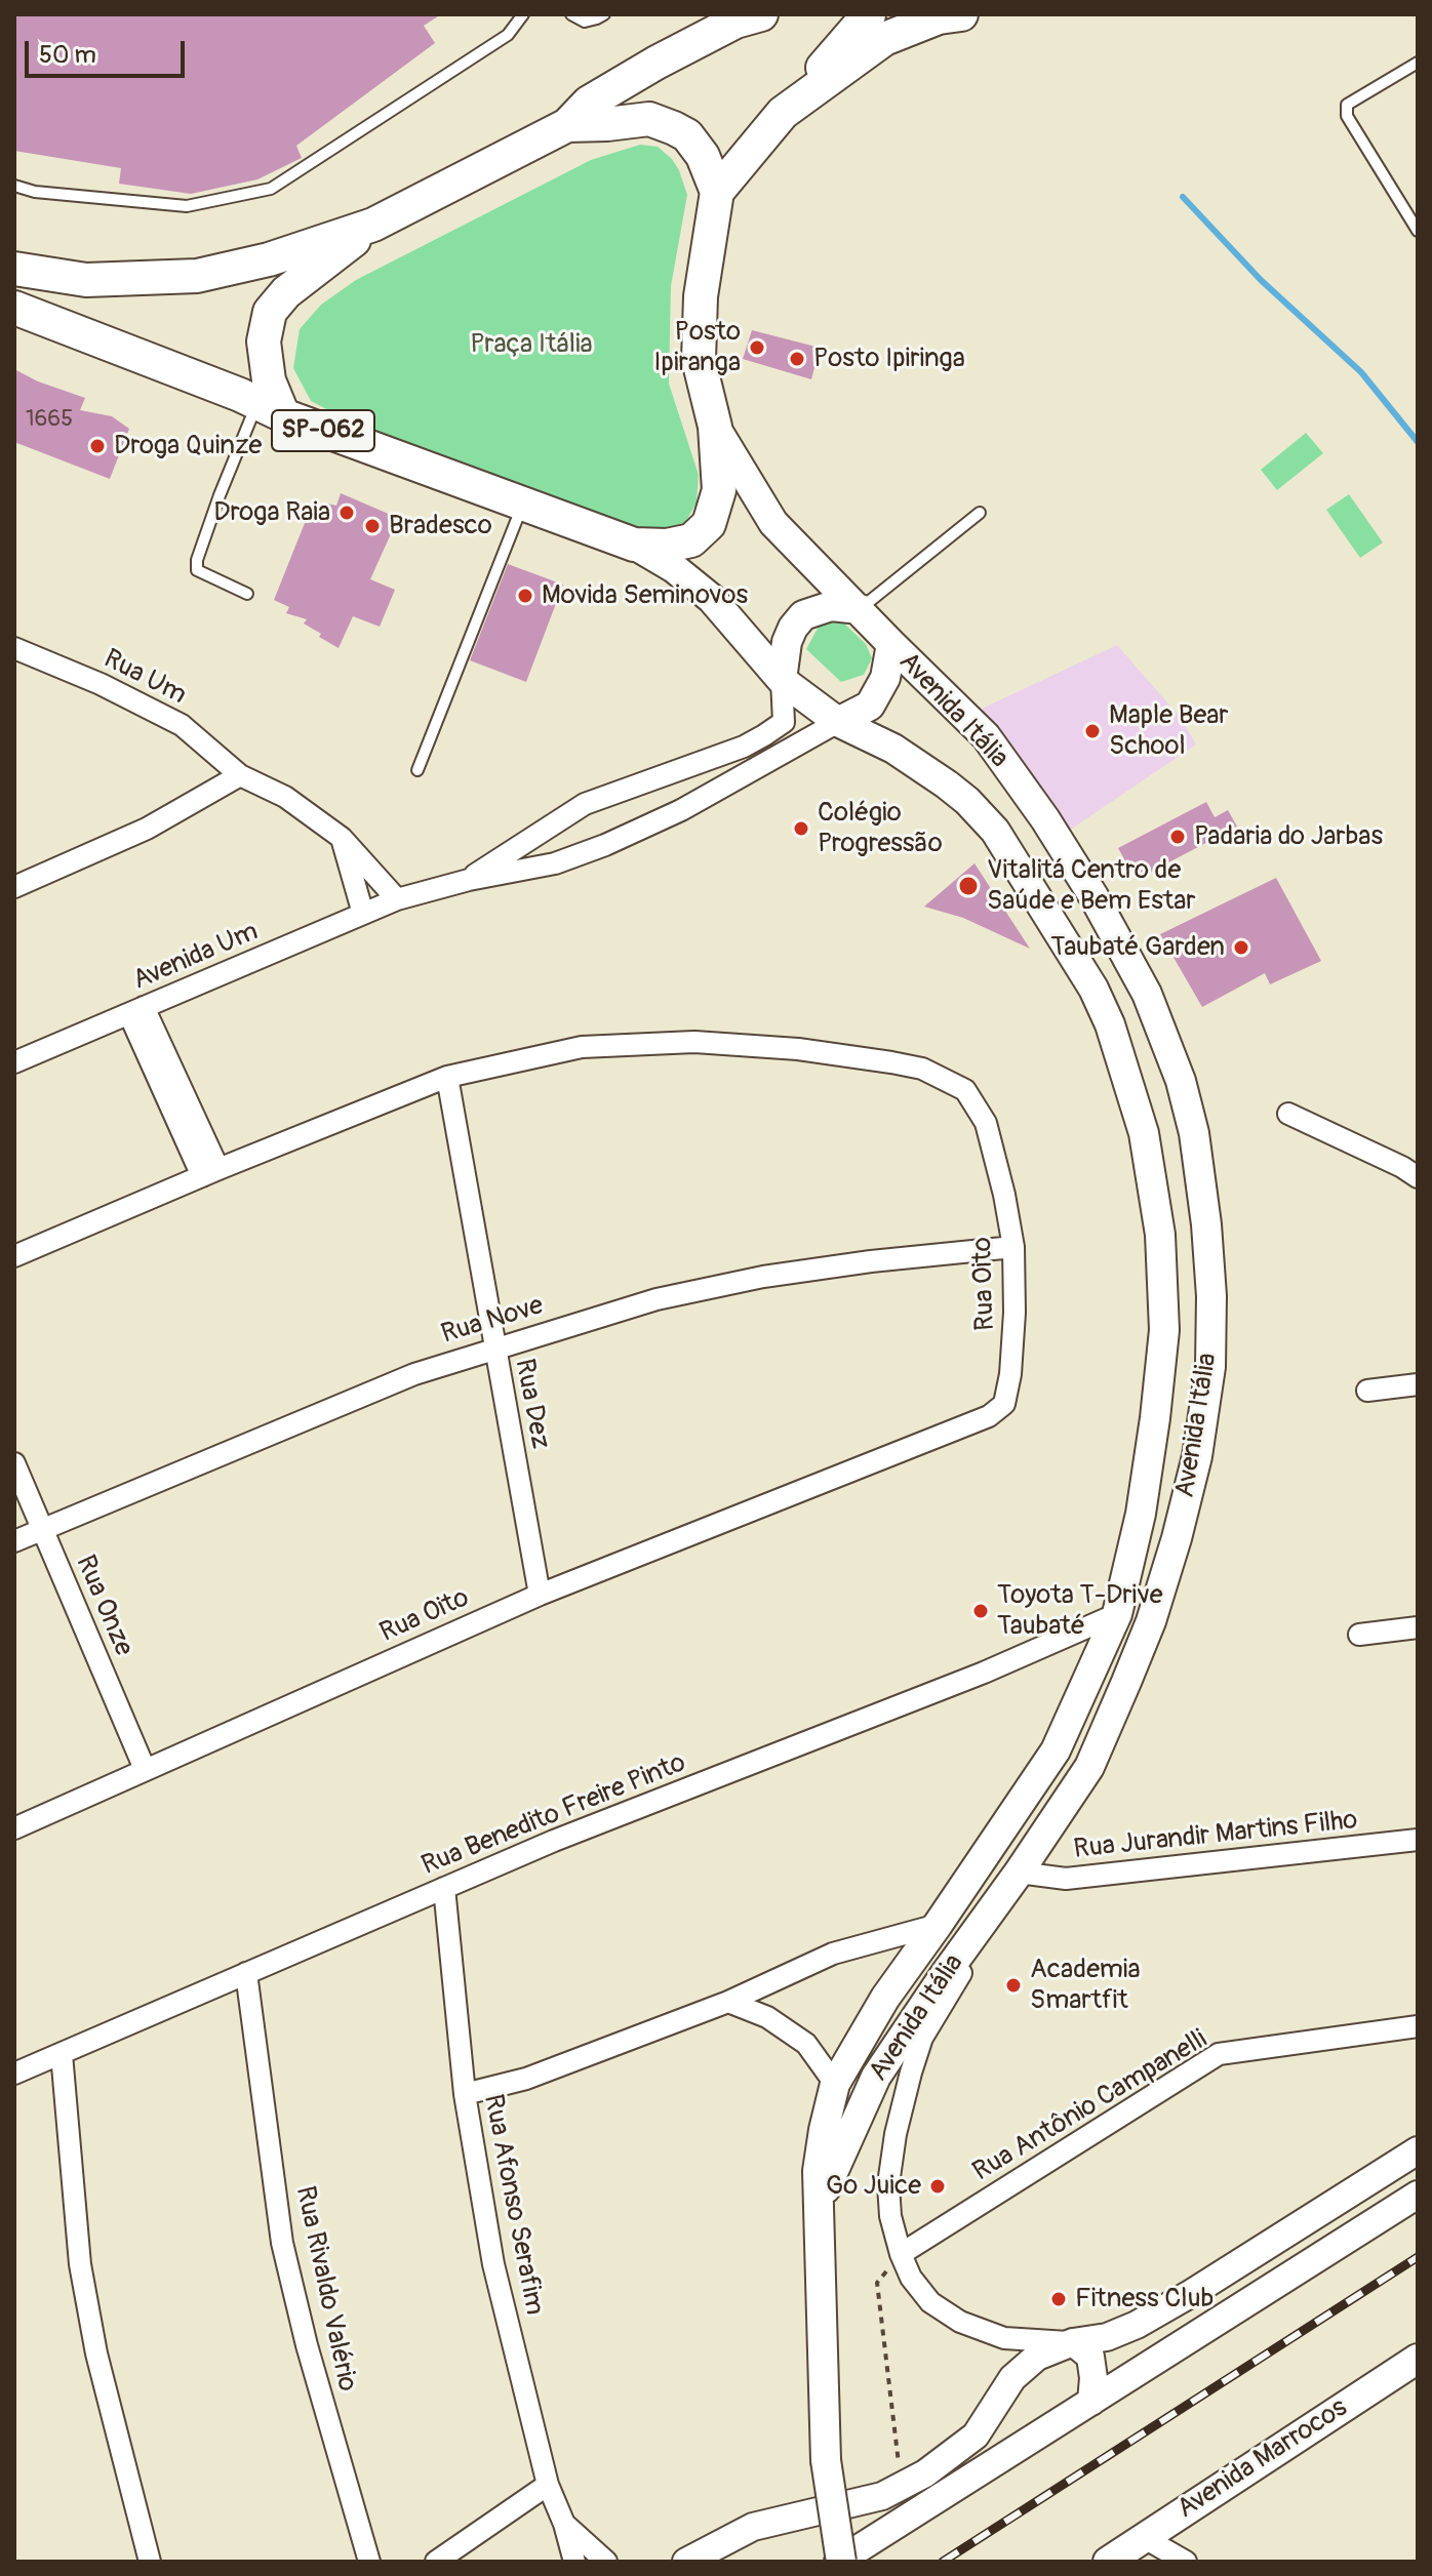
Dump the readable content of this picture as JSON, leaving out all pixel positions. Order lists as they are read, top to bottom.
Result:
{
  "streets": {
    "main road": ["SP-062", "Avenida Itália", "Avenida Marrocos"],
    "street": [
      "Rua Um",
      "Avenida Um",
      "Rua Oito",
      "Rua Nove",
      "Rua Dez",
      "Rua Onze",
      "Rua Benedito Freire Pinto",
      "Rua Jurandir Martins Filho",
      "Rua Antônio Campanelli",
      "Rua Afonso Serafim",
      "Rua Rivaldo Valério"
    ]
  },
  "crossings": [
    ["SP-062", "Avenida Itália"],
    ["Rua Um", "Avenida Um"],
    ["Avenida Itália", "Rua Benedito Freire Pinto"],
    ["Avenida Itália", "Rua Jurandir Martins Filho"],
    ["Rua Oito", "Rua Nove"],
    ["Rua Oito", "Rua Dez"],
    ["Rua Oito", "Rua Onze"],
    ["Rua Nove", "Rua Dez"],
    ["Rua Nove", "Rua Onze"],
    ["Rua Benedito Freire Pinto", "Rua Afonso Serafim"],
    ["Rua Benedito Freire Pinto", "Rua Rivaldo Valério"]
  ],
  "parks": ["Praça Itália"],
  "places": [
    "Posto Ipiranga",
    "Posto Ipiringa",
    "Droga Quinze",
    "Droga Raia",
    "Bradesco",
    "Movida Seminovos",
    "Maple Bear School",
    "Colégio Progressão",
    "Padaria do Jarbas",
    "Vitalitá Centro de Saúde e Bem Estar",
    "Taubaté Garden",
    "Toyota T-Drive Taubaté",
    "Academia Smartfit",
    "Go Juice",
    "Fitness Club"
  ],
  "house_numbers": ["1665"],
  "scale_bar": "50 m"
}
